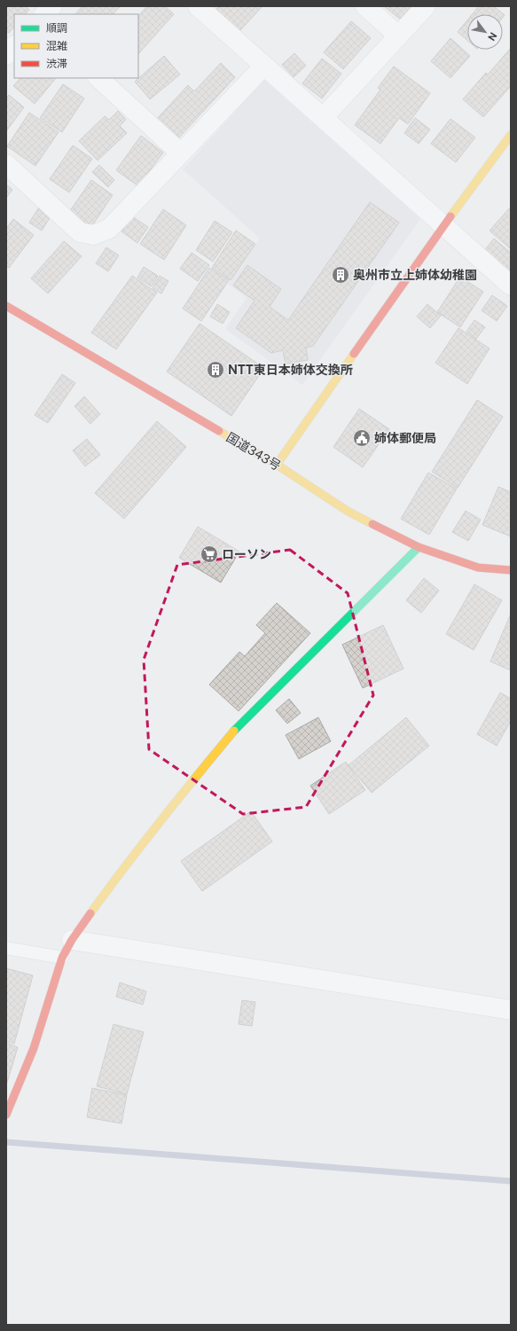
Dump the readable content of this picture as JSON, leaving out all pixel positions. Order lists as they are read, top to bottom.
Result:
{
  "streets": {
    "main road": ["国道343号"]
  },
  "places": {
    "building": ["奥州市立上姉体幼稚園", "NTT東日本姉体交換所"],
    "public building": ["姉体郵便局"],
    "supermarket": ["ローソン"]
  },
  "legend": ["順調", "混雑", "渋滞"],
  "north": "bottom right"
}
